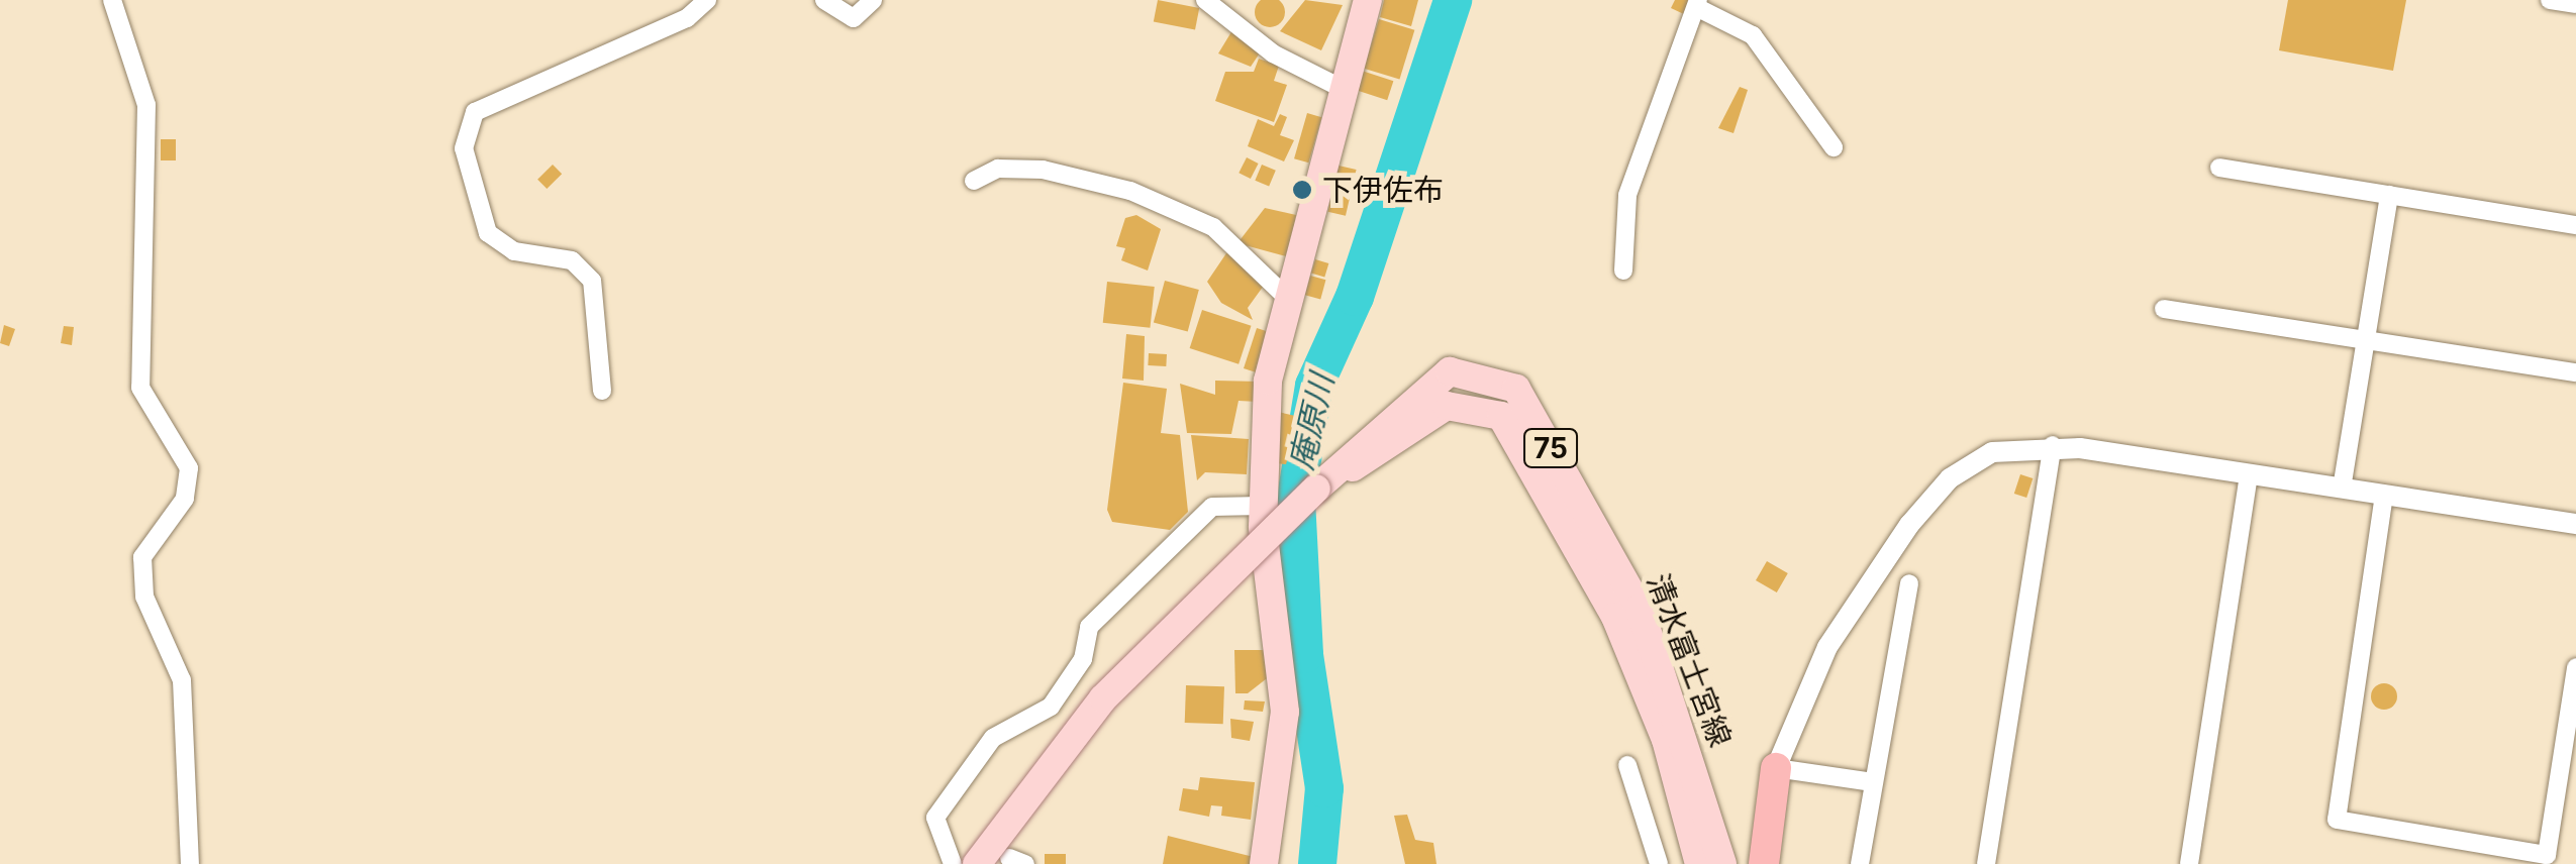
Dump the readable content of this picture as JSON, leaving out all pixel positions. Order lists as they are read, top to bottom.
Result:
{
  "streets": {
    "main road": ["75", "清水富士宮線"]
  },
  "water": ["庵原川"],
  "places": ["下伊佐布"]
}
